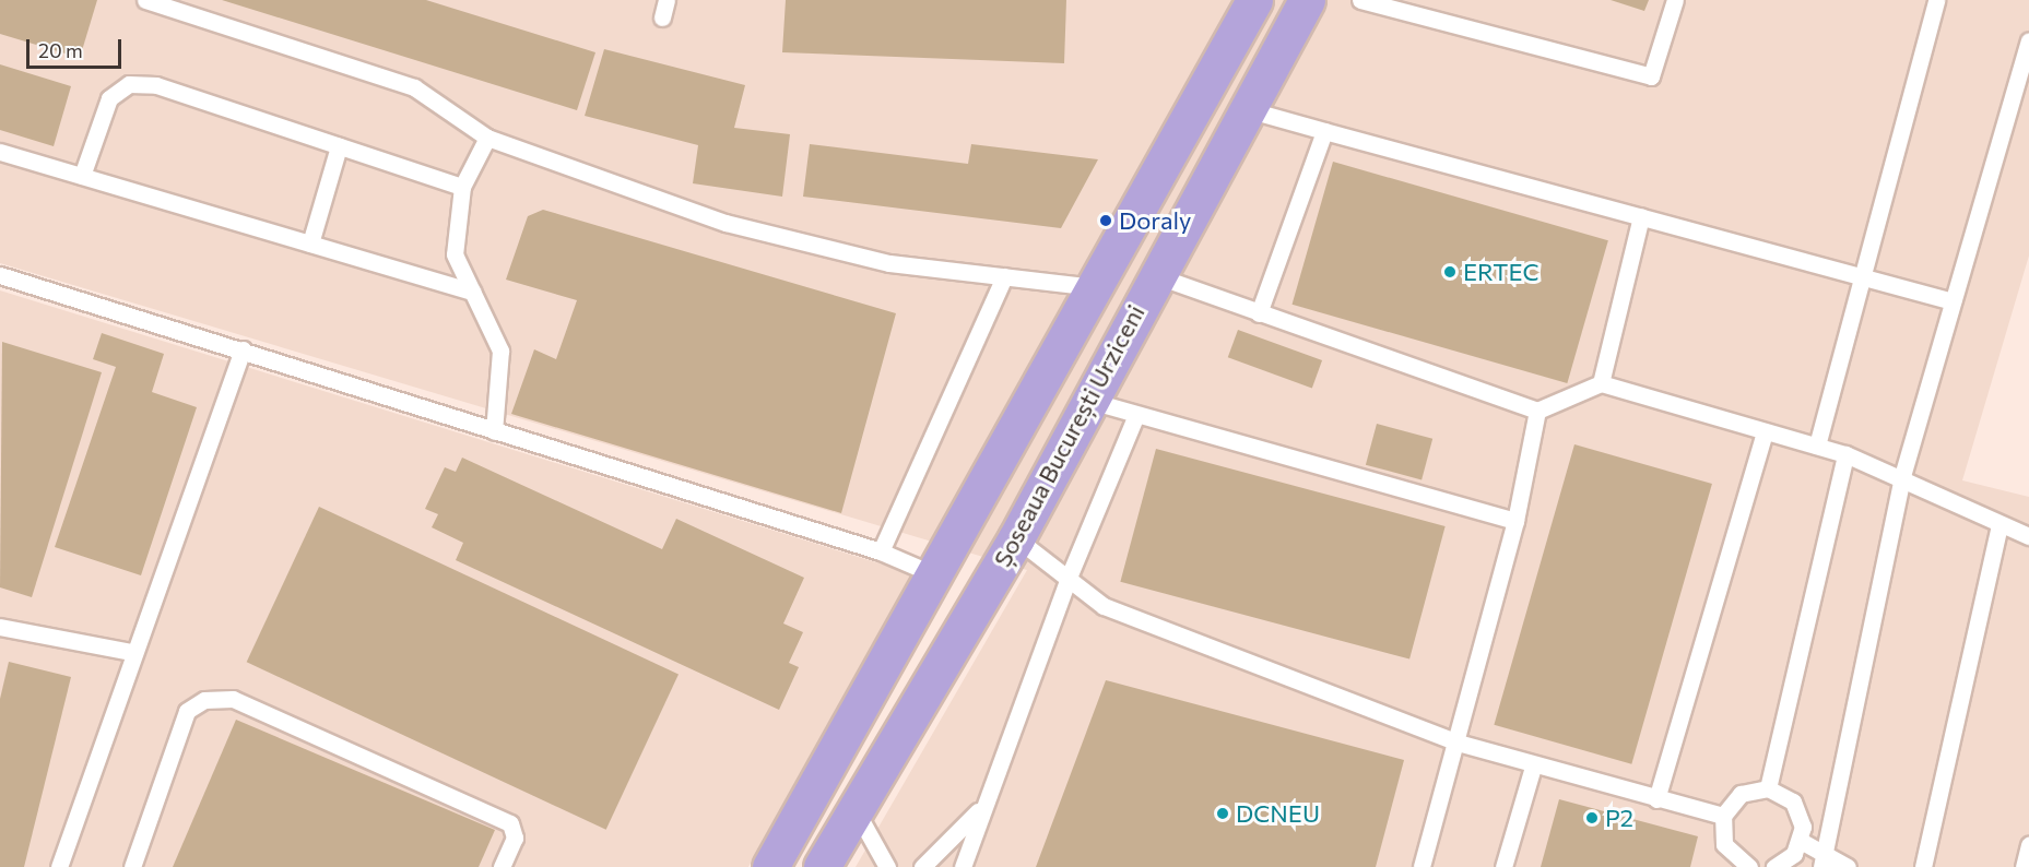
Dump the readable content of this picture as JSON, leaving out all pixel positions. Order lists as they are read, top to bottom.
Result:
{
  "streets": {
    "highway": ["Șoseaua București Urziceni"]
  },
  "places": [
    "Doraly",
    "ERTEC",
    "DCNEU",
    "P2"
  ],
  "scale_bar": "20 m"
}
